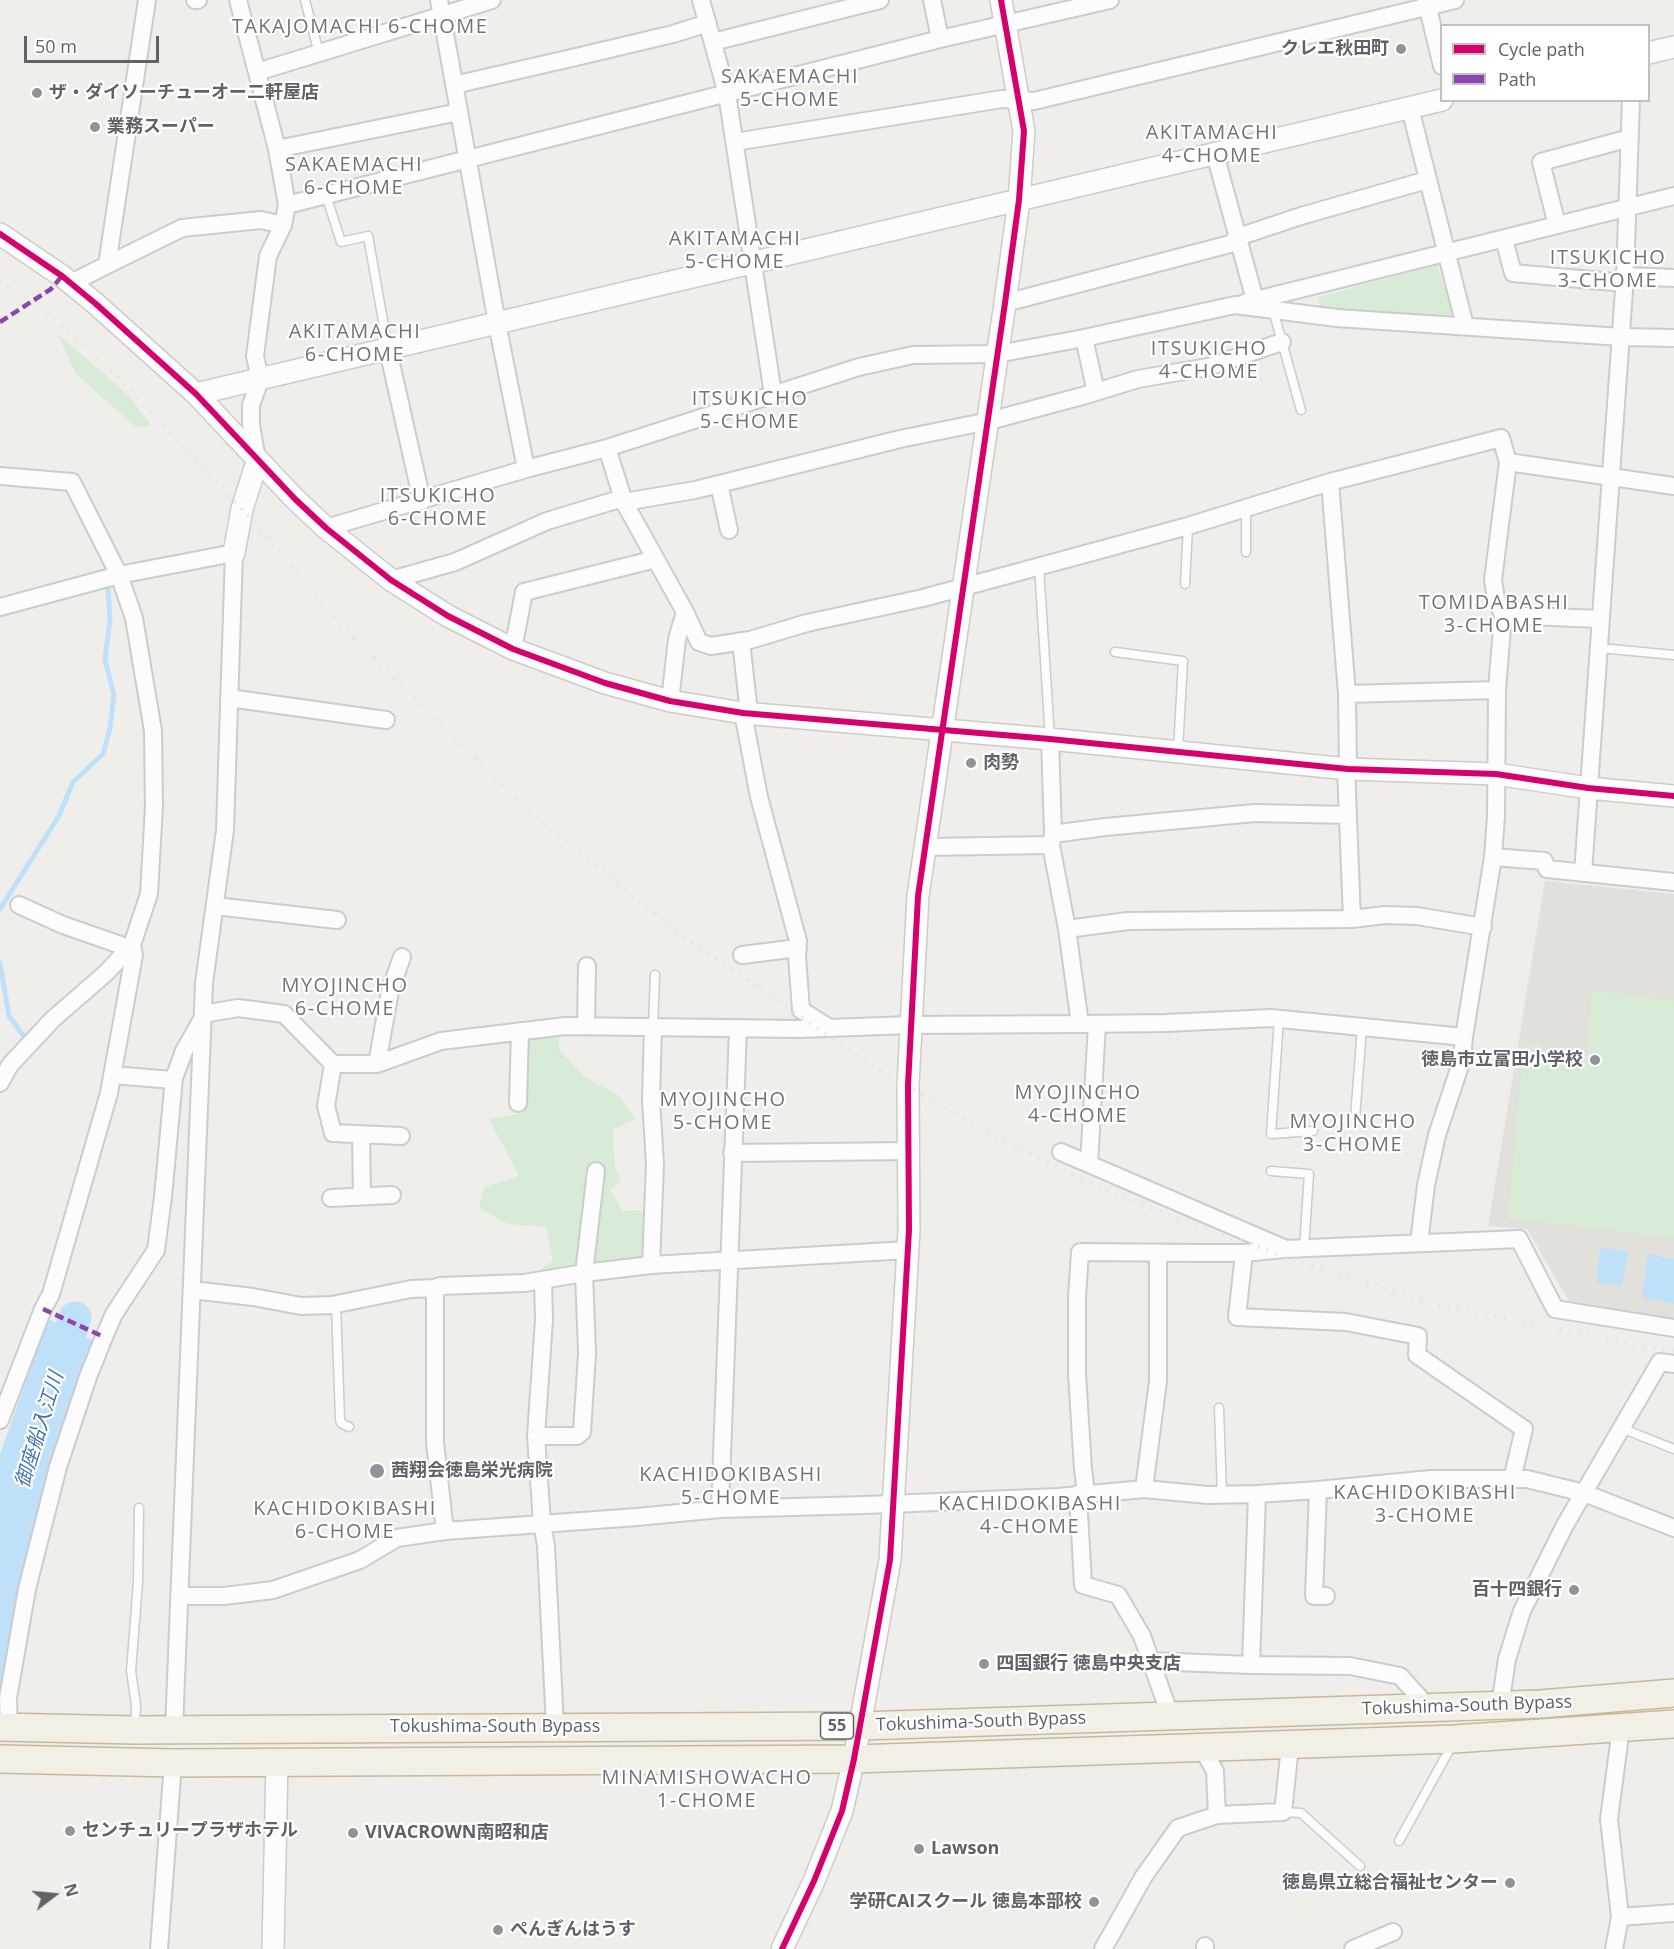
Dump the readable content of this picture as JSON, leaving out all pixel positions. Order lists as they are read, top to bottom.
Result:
{
  "streets": {
    "highway": ["Tokushima-South Bypass", "55"]
  },
  "districts": [
    "TAKAJOMACHI 6-CHOME",
    "SAKAEMACHI 5-CHOME",
    "AKITAMACHI 4-CHOME",
    "SAKAEMACHI 6-CHOME",
    "AKITAMACHI 5-CHOME",
    "ITSUKICHO 3-CHOME",
    "AKITAMACHI 6-CHOME",
    "ITSUKICHO 4-CHOME",
    "ITSUKICHO 5-CHOME",
    "ITSUKICHO 6-CHOME",
    "TOMIDABASHI 3-CHOME",
    "MYOJINCHO 6-CHOME",
    "MYOJINCHO 4-CHOME",
    "MYOJINCHO 5-CHOME",
    "MYOJINCHO 3-CHOME",
    "KACHIDOKIBASHI 5-CHOME",
    "KACHIDOKIBASHI 3-CHOME",
    "KACHIDOKIBASHI 4-CHOME",
    "KACHIDOKIBASHI 6-CHOME",
    "MINAMISHOWACHO 1-CHOME"
  ],
  "water": ["御座船入江川"],
  "places": [
    "クレエ秋田町",
    "ザ・ダイソーチューオー二軒屋店",
    "業務スーパー",
    "肉勢",
    "徳島市立富田小学校",
    "茜翔会徳島栄光病院",
    "百十四銀行",
    "四国銀行 徳島中央支店",
    "センチュリープラザホテル",
    "VIVACROWN南昭和店",
    "Lawson",
    "徳島県立総合福祉センター",
    "学研CAIスクール 徳島本部校",
    "ぺんぎんはうす"
  ],
  "legend": ["Cycle path", "Path"],
  "scale_bar": "50 m",
  "north": "right"
}
